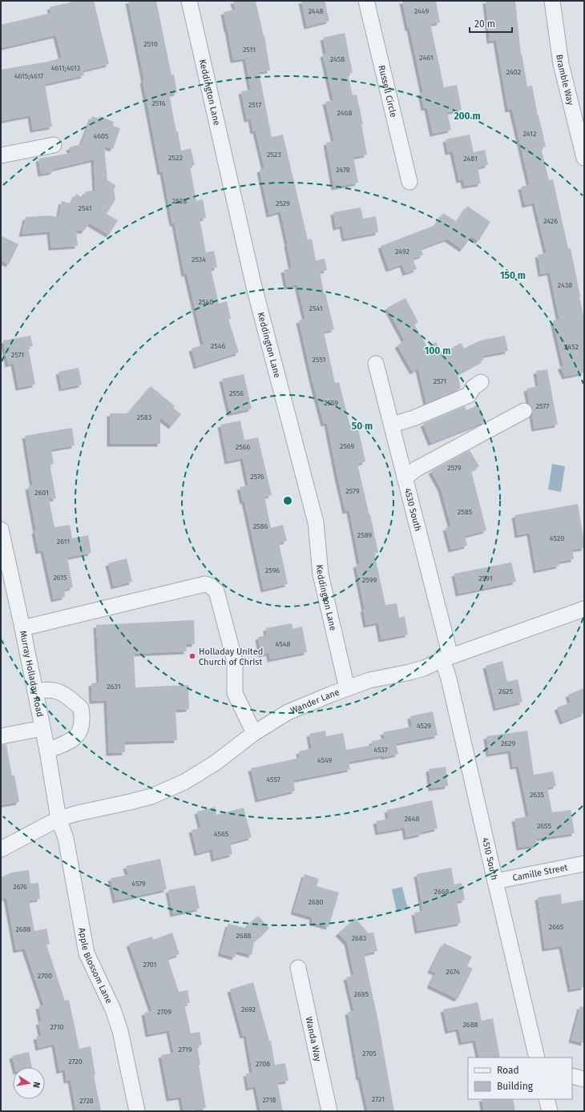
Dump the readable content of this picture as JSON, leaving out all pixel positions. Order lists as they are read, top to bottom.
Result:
{
  "streets": {
    "street": [
      "Bramble Way",
      "Russell Circle",
      "Keddington Lane",
      "4530 South",
      "Murray Holladay Road",
      "Wander Lane",
      "4510 South",
      "Camille Street",
      "Apple Blossom Lane",
      "Wanda Way"
    ]
  },
  "crossings": [
    ["Keddington Lane", "Wander Lane"],
    ["4530 South", "Wander Lane"],
    ["4530 South", "4510 South"],
    ["Murray Holladay Road", "Wander Lane"],
    ["Murray Holladay Road", "Apple Blossom Lane"],
    ["Wander Lane", "4510 South"],
    ["Wander Lane", "Apple Blossom Lane"],
    ["4510 South", "Camille Street"]
  ],
  "places": ["Holladay United Church of Christ"],
  "house_numbers": [
    "2448",
    "2449",
    "2510",
    "2511",
    "2461",
    "2458",
    "4611;4613",
    "2402",
    "4615;4617",
    "2516",
    "2517",
    "2468",
    "2412",
    "4605",
    "2523",
    "2522",
    "2481",
    "2478",
    "2528",
    "2529",
    "2541",
    "2426",
    "2492",
    "2534",
    "2438",
    "2540",
    "2541",
    "2546",
    "2452",
    "2571",
    "2551",
    "2571",
    "2556",
    "2559",
    "2577",
    "2583",
    "2569",
    "2566",
    "2579",
    "2576",
    "2579",
    "2601",
    "2585",
    "2586",
    "2589",
    "4520",
    "2611",
    "2596",
    "2615",
    "2591",
    "2599",
    "4548",
    "2631",
    "2625",
    "4529",
    "2629",
    "4537",
    "4549",
    "4557",
    "2635",
    "2648",
    "2655",
    "4565",
    "4579",
    "2676",
    "2668",
    "2680",
    "2665",
    "2688",
    "2688",
    "2683",
    "2701",
    "2674",
    "2700",
    "2695",
    "2692",
    "2709",
    "2688",
    "2710",
    "2719",
    "2705",
    "2720",
    "2708",
    "2721",
    "2718",
    "2728"
  ],
  "legend": ["Road", "Building"],
  "scale_bar": "20 m",
  "north": "right",
  "rings": [
    "200 m",
    "150 m",
    "100 m",
    "50 m"
  ]
}
